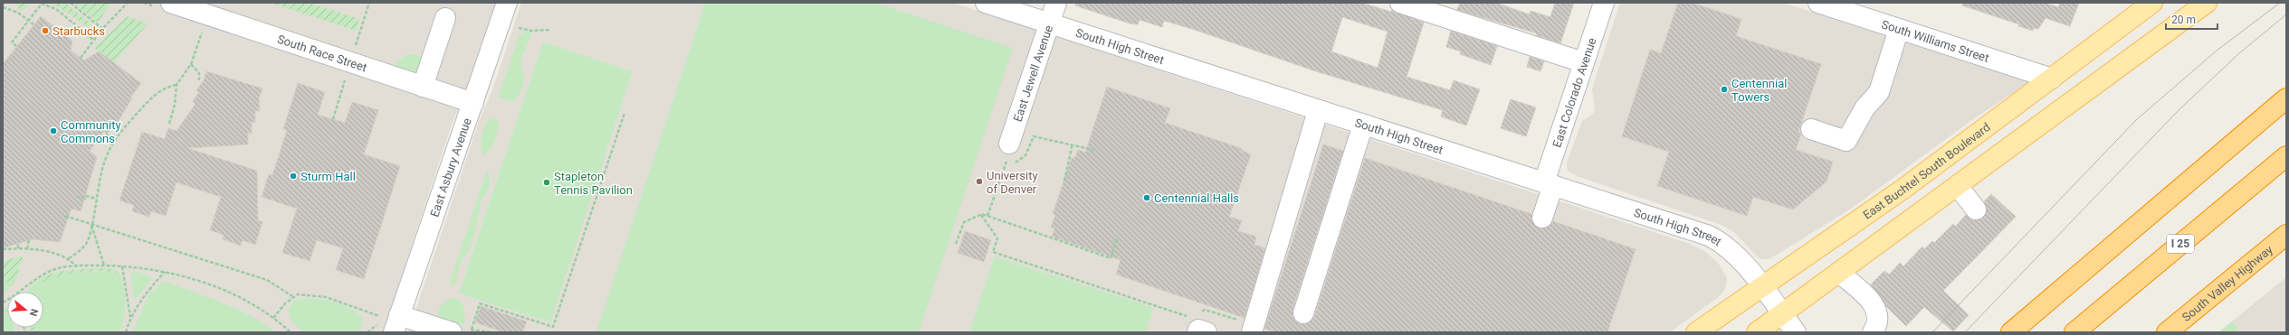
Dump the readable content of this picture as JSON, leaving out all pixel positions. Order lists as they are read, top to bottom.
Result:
{
  "streets": {
    "highway": ["I 25", "South Valley Highway"],
    "main road": ["East Buchtel South Boulevard"],
    "street": [
      "South Williams Street",
      "South High Street",
      "South Race Street",
      "East Jewell Avenue",
      "East Colorado Avenue",
      "East Asbury Avenue"
    ]
  },
  "crossings": [
    ["South Williams Street", "East Buchtel South Boulevard"],
    ["South High Street", "East Jewell Avenue"],
    ["South High Street", "East Colorado Avenue"],
    ["South High Street", "East Buchtel South Boulevard"],
    ["South Race Street", "East Asbury Avenue"]
  ],
  "places": [
    "Starbucks",
    "Centennial Towers",
    "Community Commons",
    "Sturm Hall",
    "University of Denver",
    "Stapleton Tennis Pavilion",
    "Centennial Halls"
  ],
  "scale_bar": "20 m",
  "north": "right"
}
